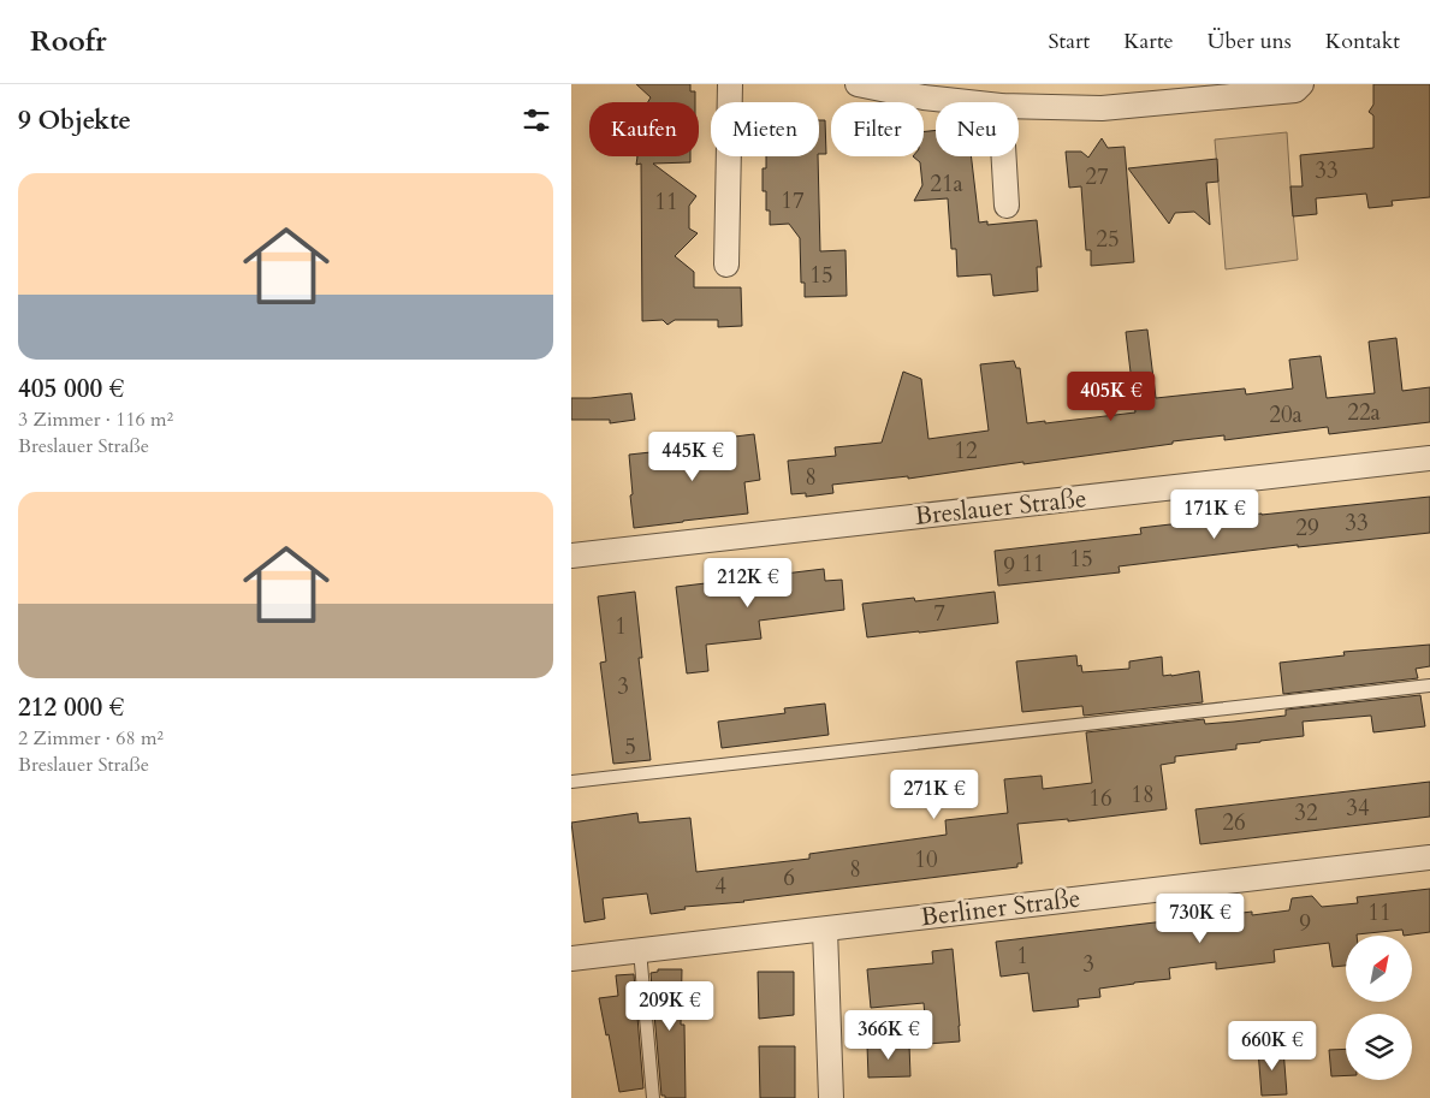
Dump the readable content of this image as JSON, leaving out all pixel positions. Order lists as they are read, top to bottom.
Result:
{
  "streets": {
    "street": ["Breslauer Straße", "Berliner Straße"]
  },
  "house_numbers": [
    "33",
    "27",
    "21a",
    "17",
    "11",
    "25",
    "15",
    "22a",
    "20a",
    "12",
    "8",
    "33",
    "29",
    "15",
    "11",
    "9",
    "7",
    "1",
    "3",
    "5",
    "18",
    "16",
    "34",
    "32",
    "26",
    "10",
    "8",
    "6",
    "4",
    "11",
    "9",
    "1",
    "3"
  ],
  "north": "top right",
  "page": {
    "header": "Roofr",
    "nav": [
      "Start",
      "Karte",
      "Über uns",
      "Kontakt"
    ],
    "heading": "9 Objekte",
    "chip": [
      "Kaufen",
      "Mieten",
      "Filter",
      "Neu"
    ],
    "list": [
      {
        "name": "405 000 €",
        "note": "3 Zimmer · 116 m² · Breslauer Straße"
      },
      {
        "name": "212 000 €",
        "note": "2 Zimmer · 68 m² · Breslauer Straße"
      }
    ],
    "price": [
      "405K €",
      "445K €",
      "171K €",
      "212K €",
      "271K €",
      "730K €",
      "209K €",
      "366K €",
      "660K €"
    ]
  }
}
